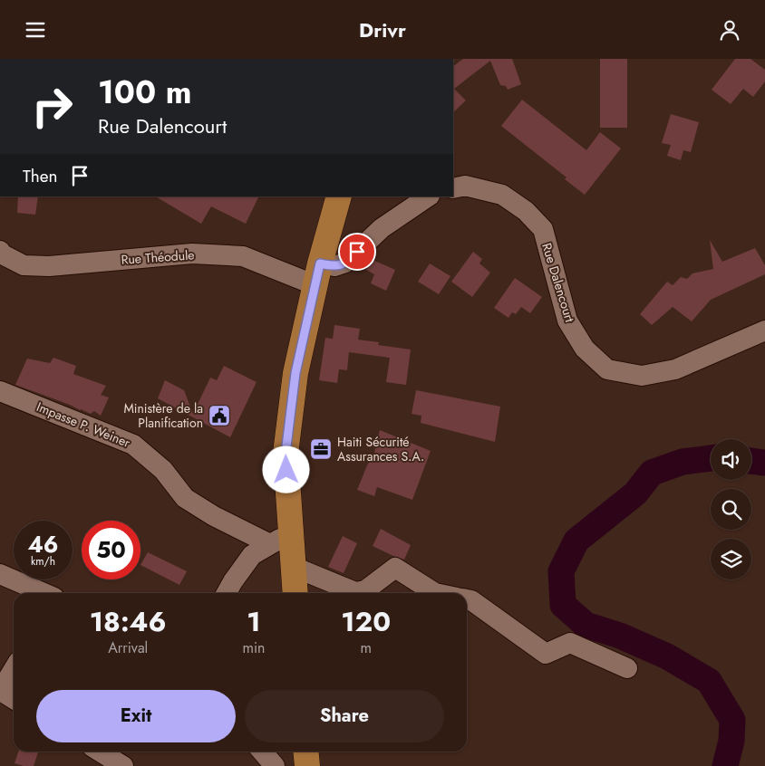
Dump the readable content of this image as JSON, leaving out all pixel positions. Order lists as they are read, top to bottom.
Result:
{
  "streets": {
    "street": ["Rue Théodule", "Rue Dalencourt", "Impasse P. Weiner"]
  },
  "places": {
    "public building": ["Ministère de la Planification"],
    "office": ["Haiti Sécurité Assurances S.A."]
  },
  "page": {
    "header": "Drivr",
    "turn": ["100 m", "Rue Dalencourt"],
    "then": "Then",
    "speed": "46 km/h",
    "limit": "50",
    "eta": [
      "18:46",
      "Arrival",
      "1",
      "min",
      "120",
      "m"
    ],
    "buttons": ["Exit", "Share"]
  }
}
